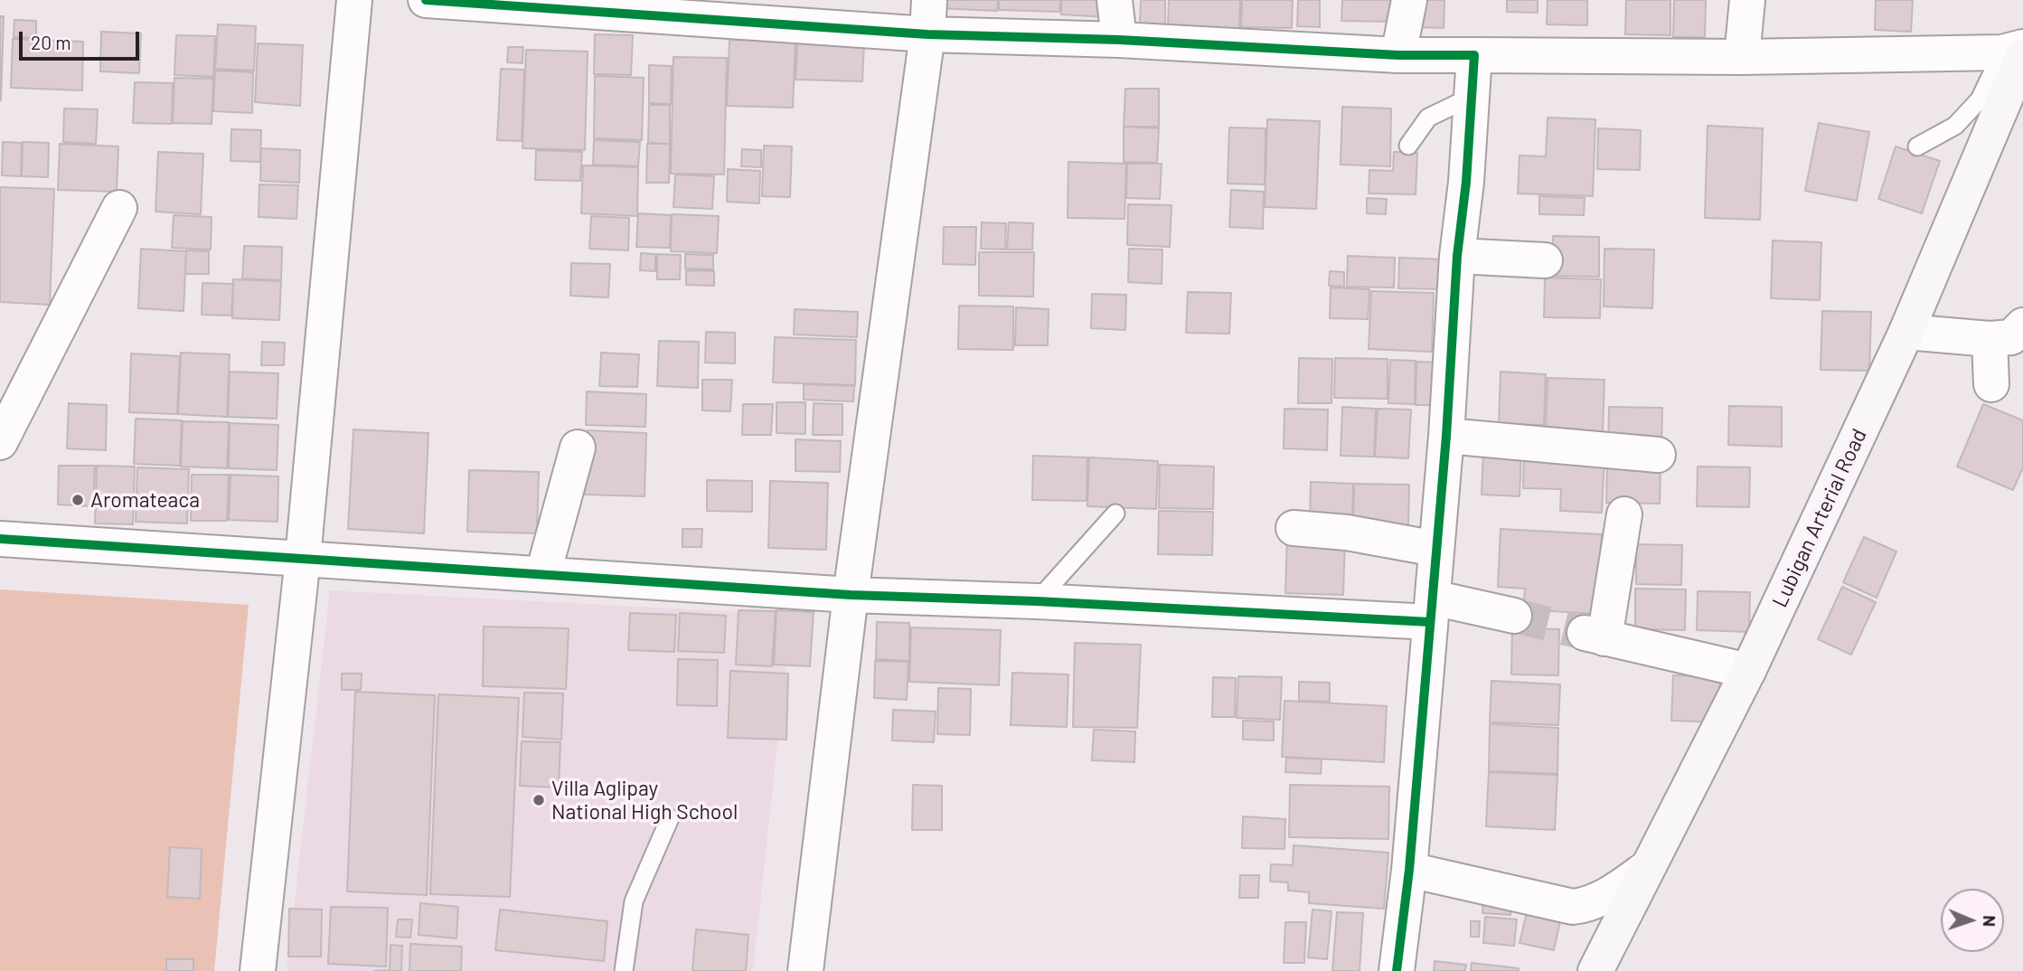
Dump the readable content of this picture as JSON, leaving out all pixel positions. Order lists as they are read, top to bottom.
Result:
{
  "streets": {
    "main road": ["Lubigan Arterial Road"]
  },
  "places": ["Aromateaca", "Villa Aglipay National High School"],
  "scale_bar": "20 m",
  "north": "right"
}
